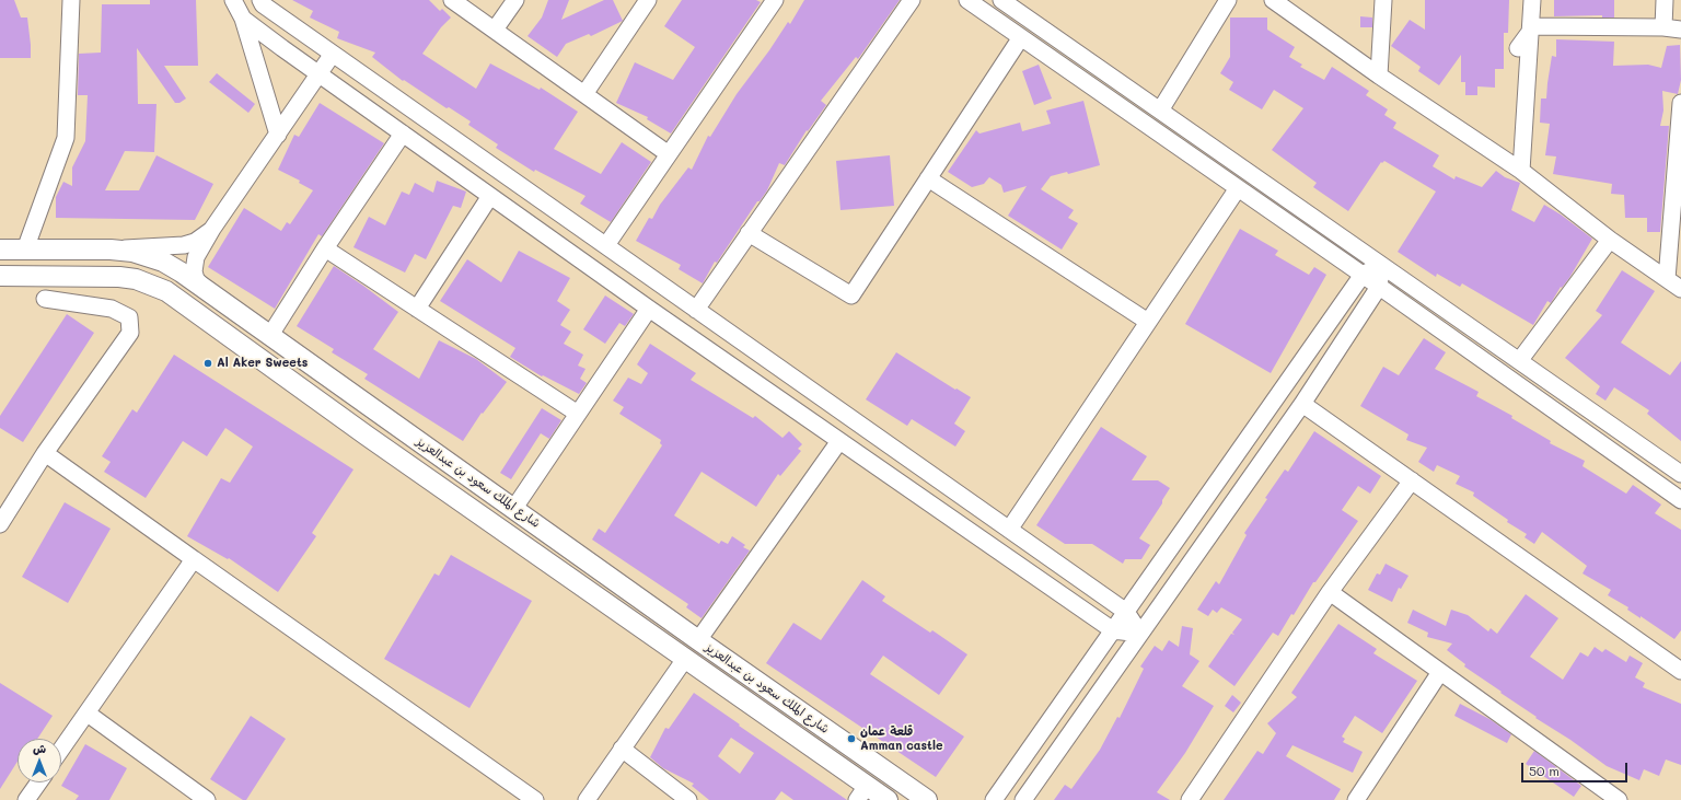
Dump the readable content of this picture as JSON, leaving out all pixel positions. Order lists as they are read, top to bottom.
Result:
{
  "streets": {
    "main road": ["شارع الملك سعود بن عبدالعزيز"]
  },
  "places": ["Al Aker Sweets", "قلعة عمان Amman castle"],
  "scale_bar": "50 m",
  "north": "top"
}
